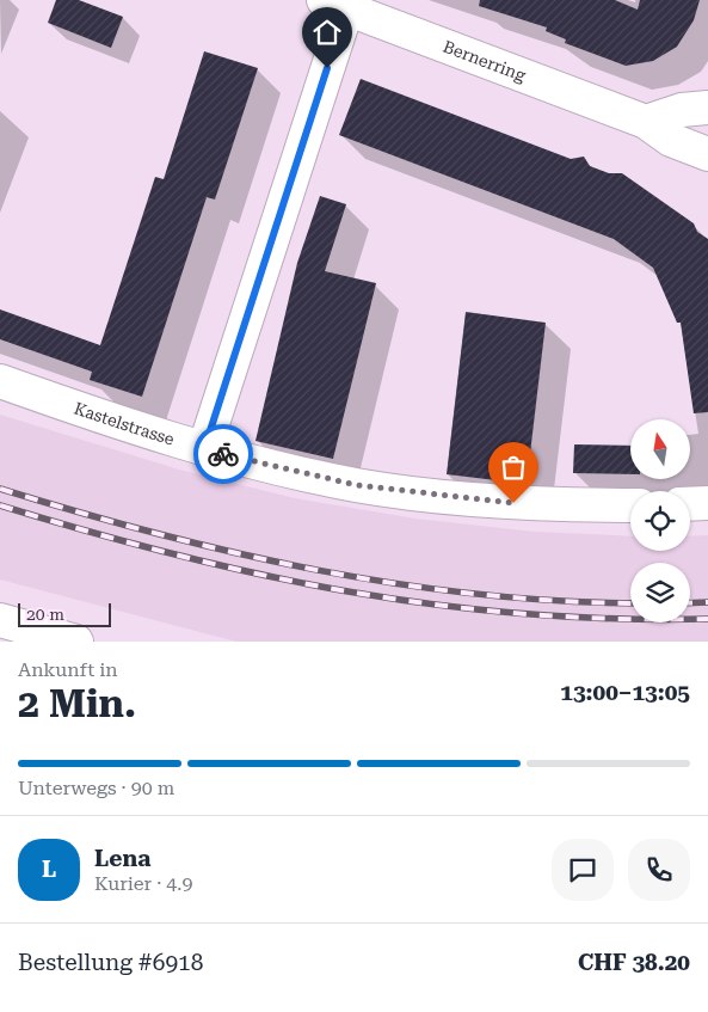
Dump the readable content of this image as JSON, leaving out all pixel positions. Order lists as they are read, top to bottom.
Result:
{
  "streets": {
    "street": ["Bernerring", "Kastelstrasse"]
  },
  "scale_bar": "20 m",
  "north": "top",
  "page": {
    "scale": "20 m",
    "heading": ["2 Min.", "Ankunft in", "13:00–13:05"],
    "panel": [
      "Lena",
      "Kurier · 4.9",
      "Bestellung #6918",
      "CHF 38.20"
    ],
    "bar": "Unterwegs · 90 m",
    "round": "L"
  }
}
